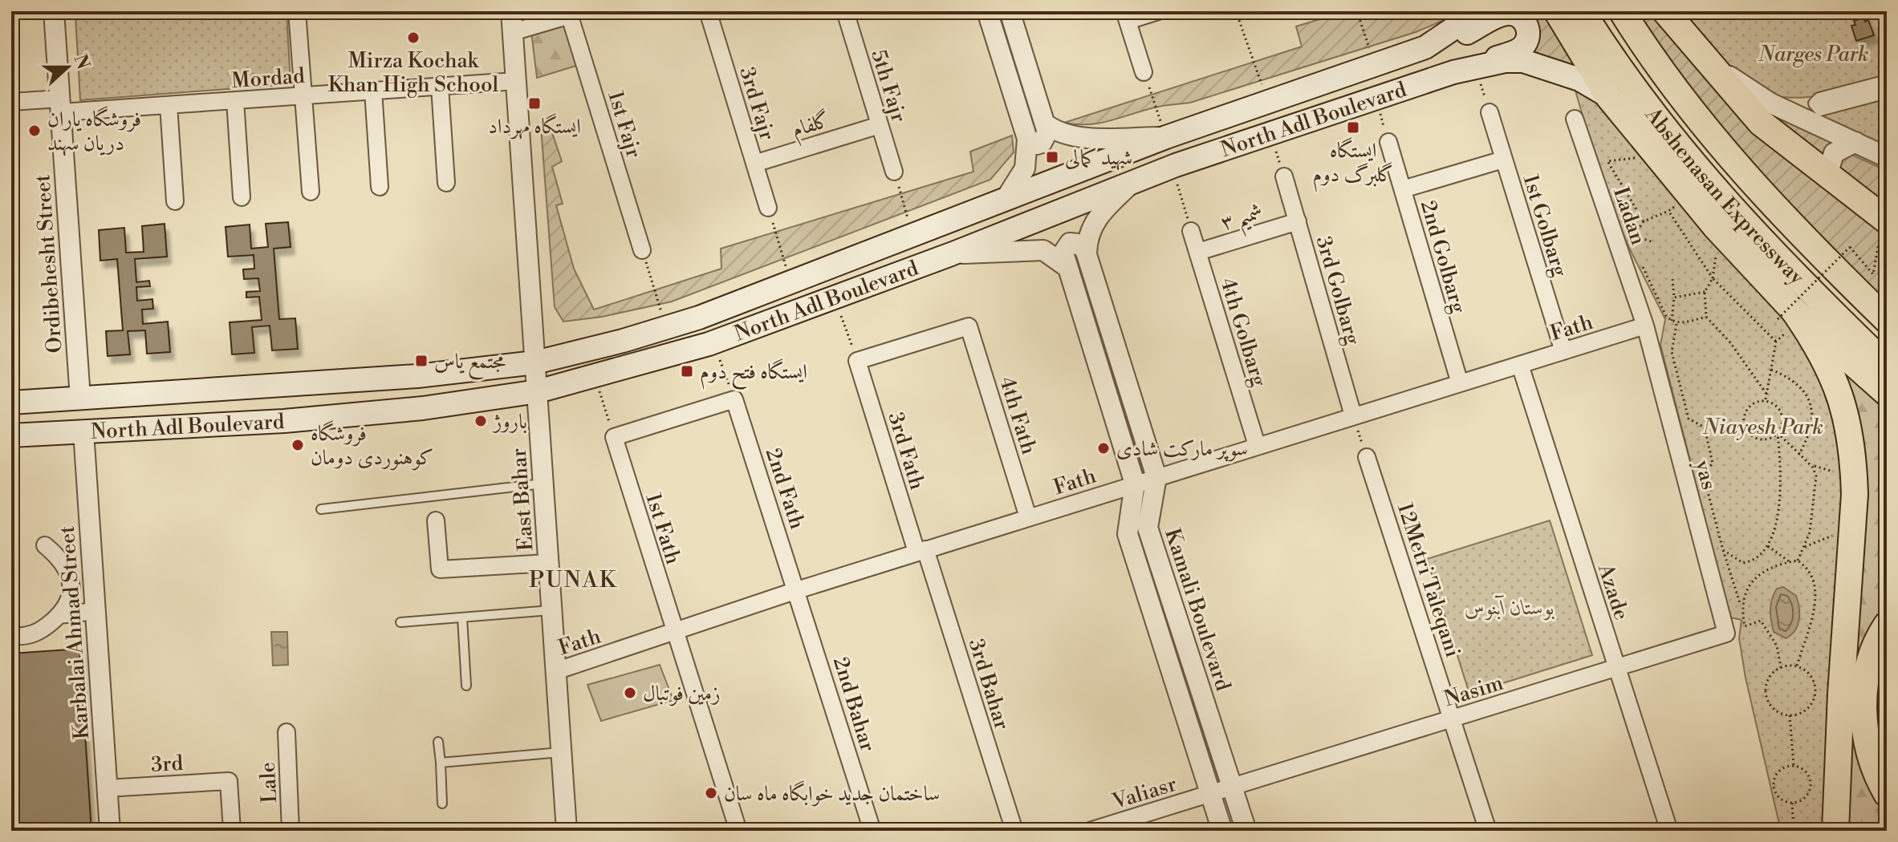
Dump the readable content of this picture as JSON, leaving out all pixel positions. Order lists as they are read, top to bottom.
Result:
{
  "streets": {
    "highway": ["Abshenasan Expressway"],
    "main road": ["North Adl Boulevard"],
    "street": [
      "Mordad",
      "5th Fajr",
      "3rd Fajr",
      "1st Fajr",
      "گلفام",
      "Ladan",
      "شمیم ۳",
      "1st Golbarg",
      "2nd Golbarg",
      "Ordibehesht Street",
      "3rd Golbarg",
      "Fath",
      "4th Golbarg",
      "4th Fath",
      "3rd Fath",
      "yas",
      "2nd Fath",
      "East Bahar",
      "1st Fath",
      "12Metri Taleqani",
      "Azade",
      "Kamali Boulevard",
      "Karbalai Ahmad Street",
      "3rd Bahar",
      "Nasim",
      "2nd Bahar",
      "3rd",
      "Lale",
      "Valiasr"
    ]
  },
  "crossings": [
    ["Mordad", "Ordibehesht Street"],
    ["Mordad", "East Bahar"],
    ["5th Fajr", "گلفام"],
    ["3rd Fajr", "گلفام"],
    ["North Adl Boulevard", "Ordibehesht Street"],
    ["North Adl Boulevard", "East Bahar"],
    ["North Adl Boulevard", "Kamali Boulevard"],
    ["North Adl Boulevard", "Karbalai Ahmad Street"],
    ["Ladan", "Fath"],
    ["Ladan", "yas"],
    ["شمیم ۳", "3rd Golbarg"],
    ["شمیم ۳", "4th Golbarg"],
    ["1st Golbarg", "Fath"],
    ["2nd Golbarg", "Fath"],
    ["3rd Golbarg", "Fath"],
    ["Fath", "4th Golbarg"],
    ["Fath", "4th Fath"],
    ["Fath", "3rd Fath"],
    ["Fath", "yas"],
    ["Fath", "2nd Fath"],
    ["Fath", "East Bahar"],
    ["Fath", "1st Fath"],
    ["Fath", "Azade"],
    ["Fath", "Kamali Boulevard"],
    ["Fath", "3rd Bahar"],
    ["Fath", "2nd Bahar"],
    ["4th Fath", "3rd Fath"],
    ["3rd Fath", "3rd Bahar"],
    ["yas", "Nasim"],
    ["2nd Fath", "2nd Bahar"],
    ["12Metri Taleqani", "Nasim"],
    ["Azade", "Nasim"],
    ["Kamali Boulevard", "Nasim"],
    ["Karbalai Ahmad Street", "3rd"],
    ["Nasim", "Valiasr"]
  ],
  "districts": ["PUNAK"],
  "parks": ["Narges Park", "Niayesh Park", "بوستان آبنوس"],
  "places": {
    "other": [
      "Mirza Kochak Khan High School",
      "فروشگاه یاران دریان سهند",
      "باروژ",
      "فروشگاه کوهنوردی دومان",
      "سوپر مارکت شادی",
      "زمین فوتبال",
      "ساختمان جدید خوابگاه ماه سان"
    ],
    "transit": [
      "ایستگاه مهرداد",
      "ایستگاه گلبرگ دوم",
      "شهید کمالی",
      "مجتمع یاس",
      "ایستگاه فتح دوم"
    ]
  },
  "north": "right"
}
